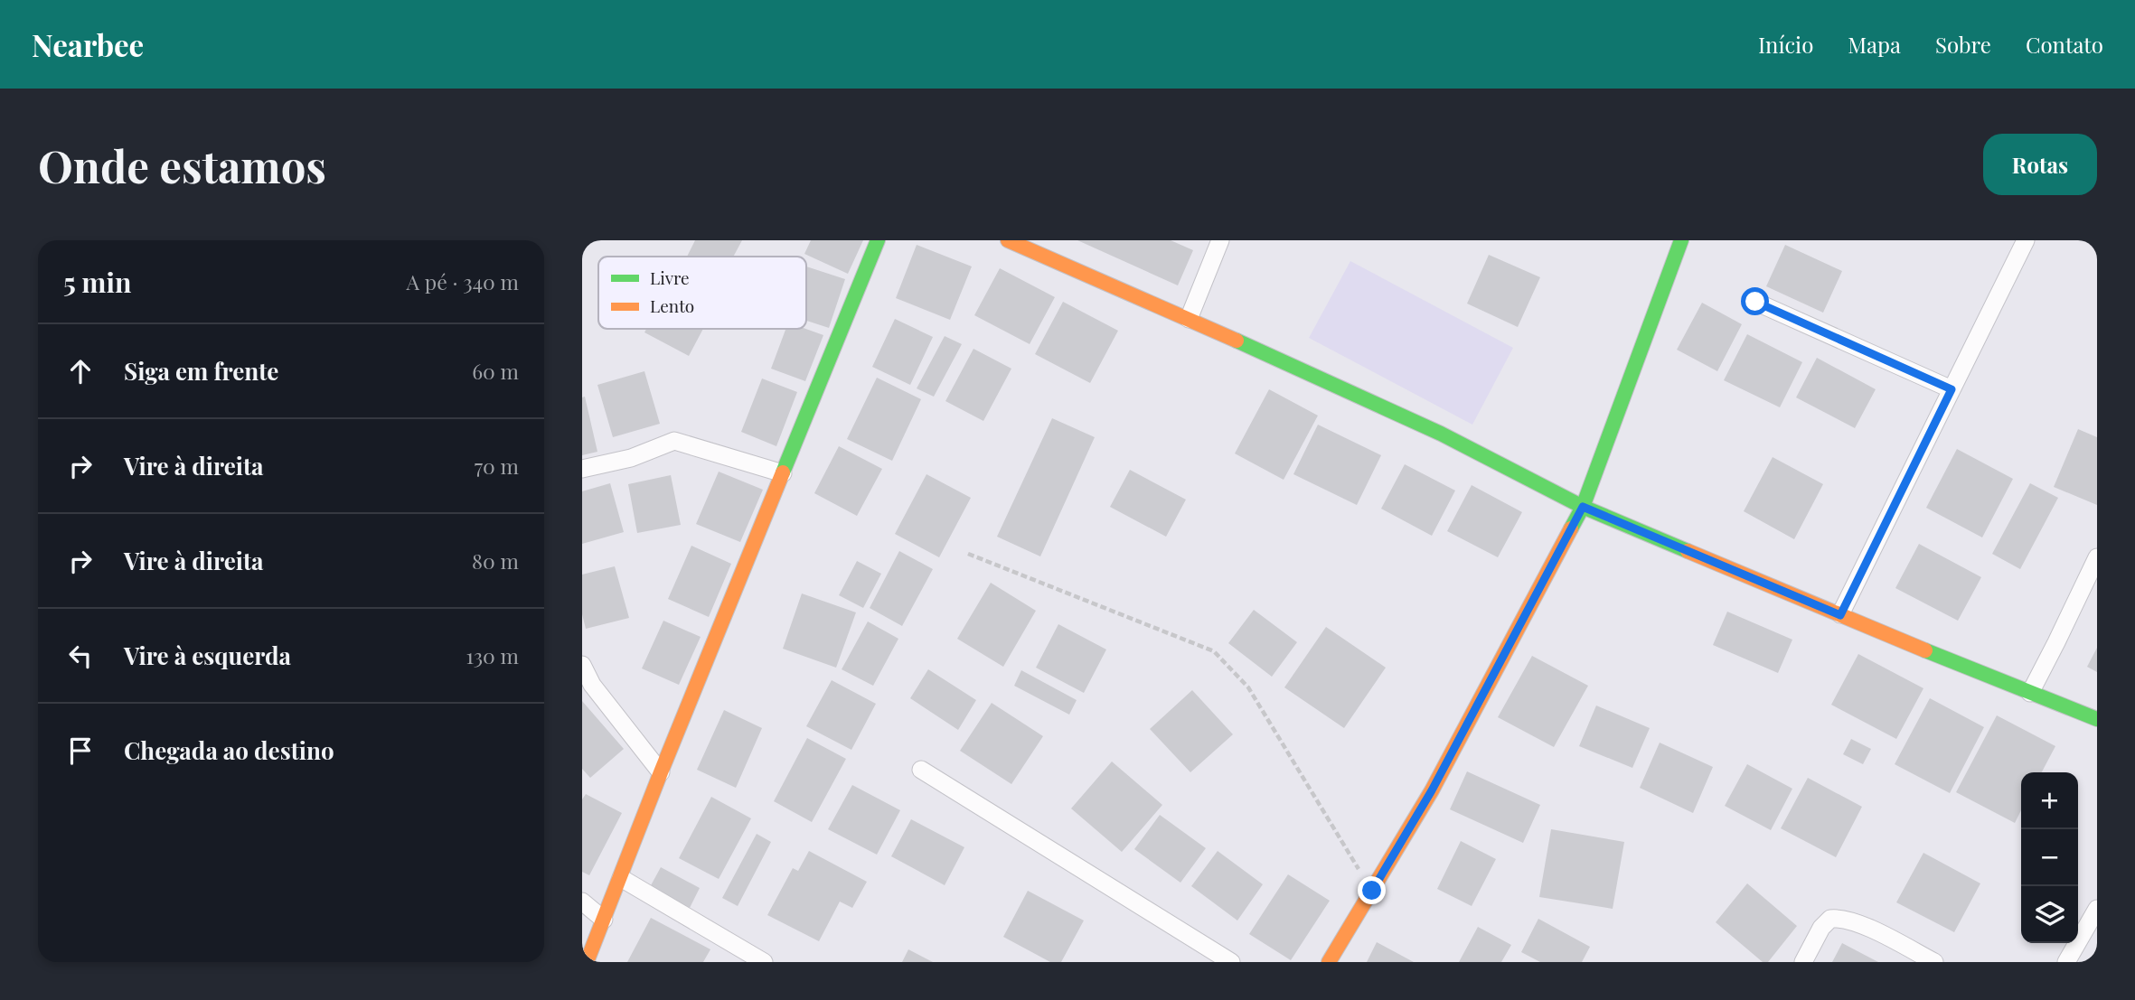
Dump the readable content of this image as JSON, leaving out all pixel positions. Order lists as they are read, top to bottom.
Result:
{
  "legend": ["Livre", "Lento"],
  "page": {
    "header": "Nearbee",
    "nav": [
      "Início",
      "Mapa",
      "Sobre",
      "Contato"
    ],
    "buttons": "Rotas",
    "title": "Onde estamos",
    "heading": ["5 min", "A pé · 340 m"],
    "list": [
      ["Siga em frente", "60 m"],
      ["Vire à direita", "70 m"],
      ["Vire à direita", "80 m"],
      ["Vire à esquerda", "130 m"],
      "Chegada ao destino"
    ],
    "map_buttons": ["+", "−"]
  }
}
